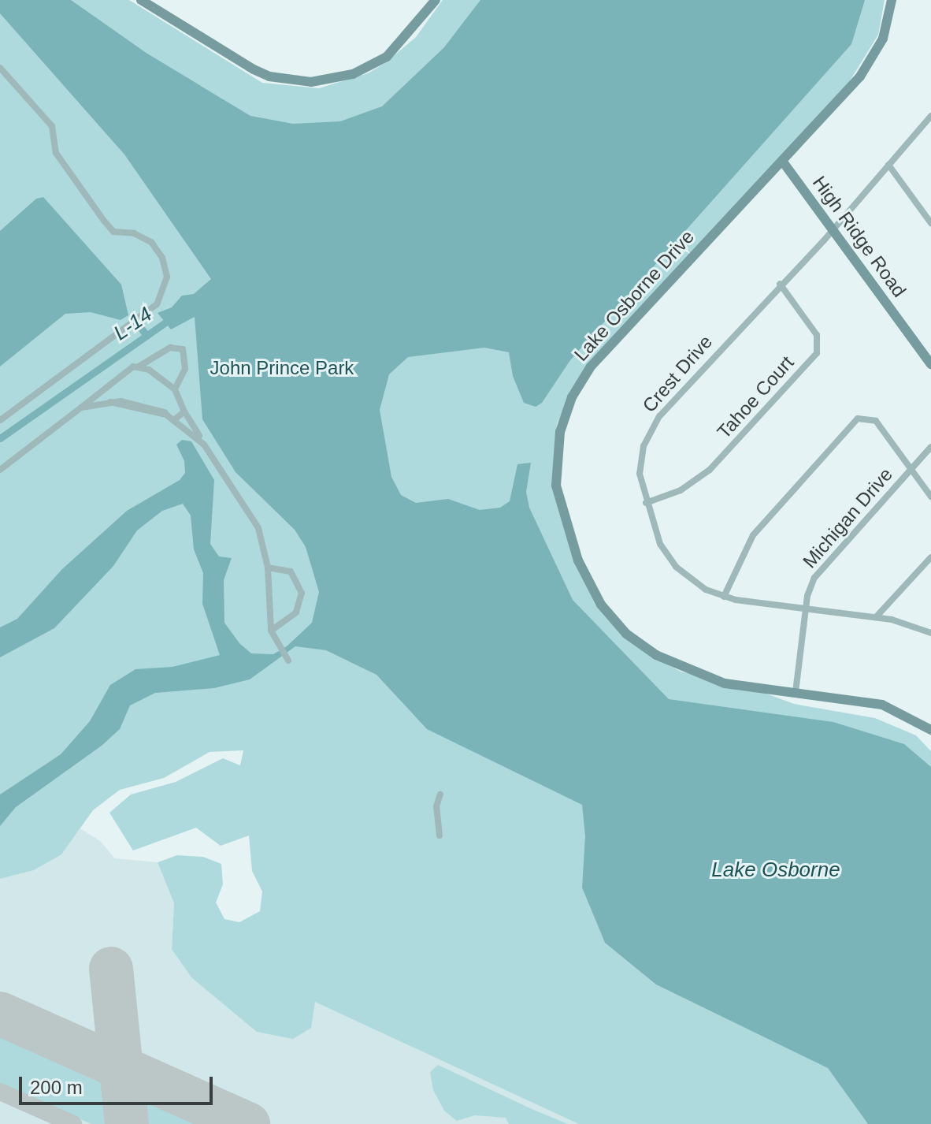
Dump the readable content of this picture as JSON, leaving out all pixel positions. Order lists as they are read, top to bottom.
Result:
{
  "streets": {
    "street": [
      "High Ridge Road",
      "Lake Osborne Drive",
      "Crest Drive",
      "Tahoe Court",
      "Michigan Drive"
    ]
  },
  "crossings": [
    ["High Ridge Road", "Lake Osborne Drive"],
    ["High Ridge Road", "Crest Drive"],
    ["Lake Osborne Drive", "Michigan Drive"],
    ["Crest Drive", "Tahoe Court"],
    ["Crest Drive", "Michigan Drive"]
  ],
  "water": ["L-14", "Lake Osborne"],
  "parks": ["John Prince Park"],
  "scale_bar": "200 m"
}
